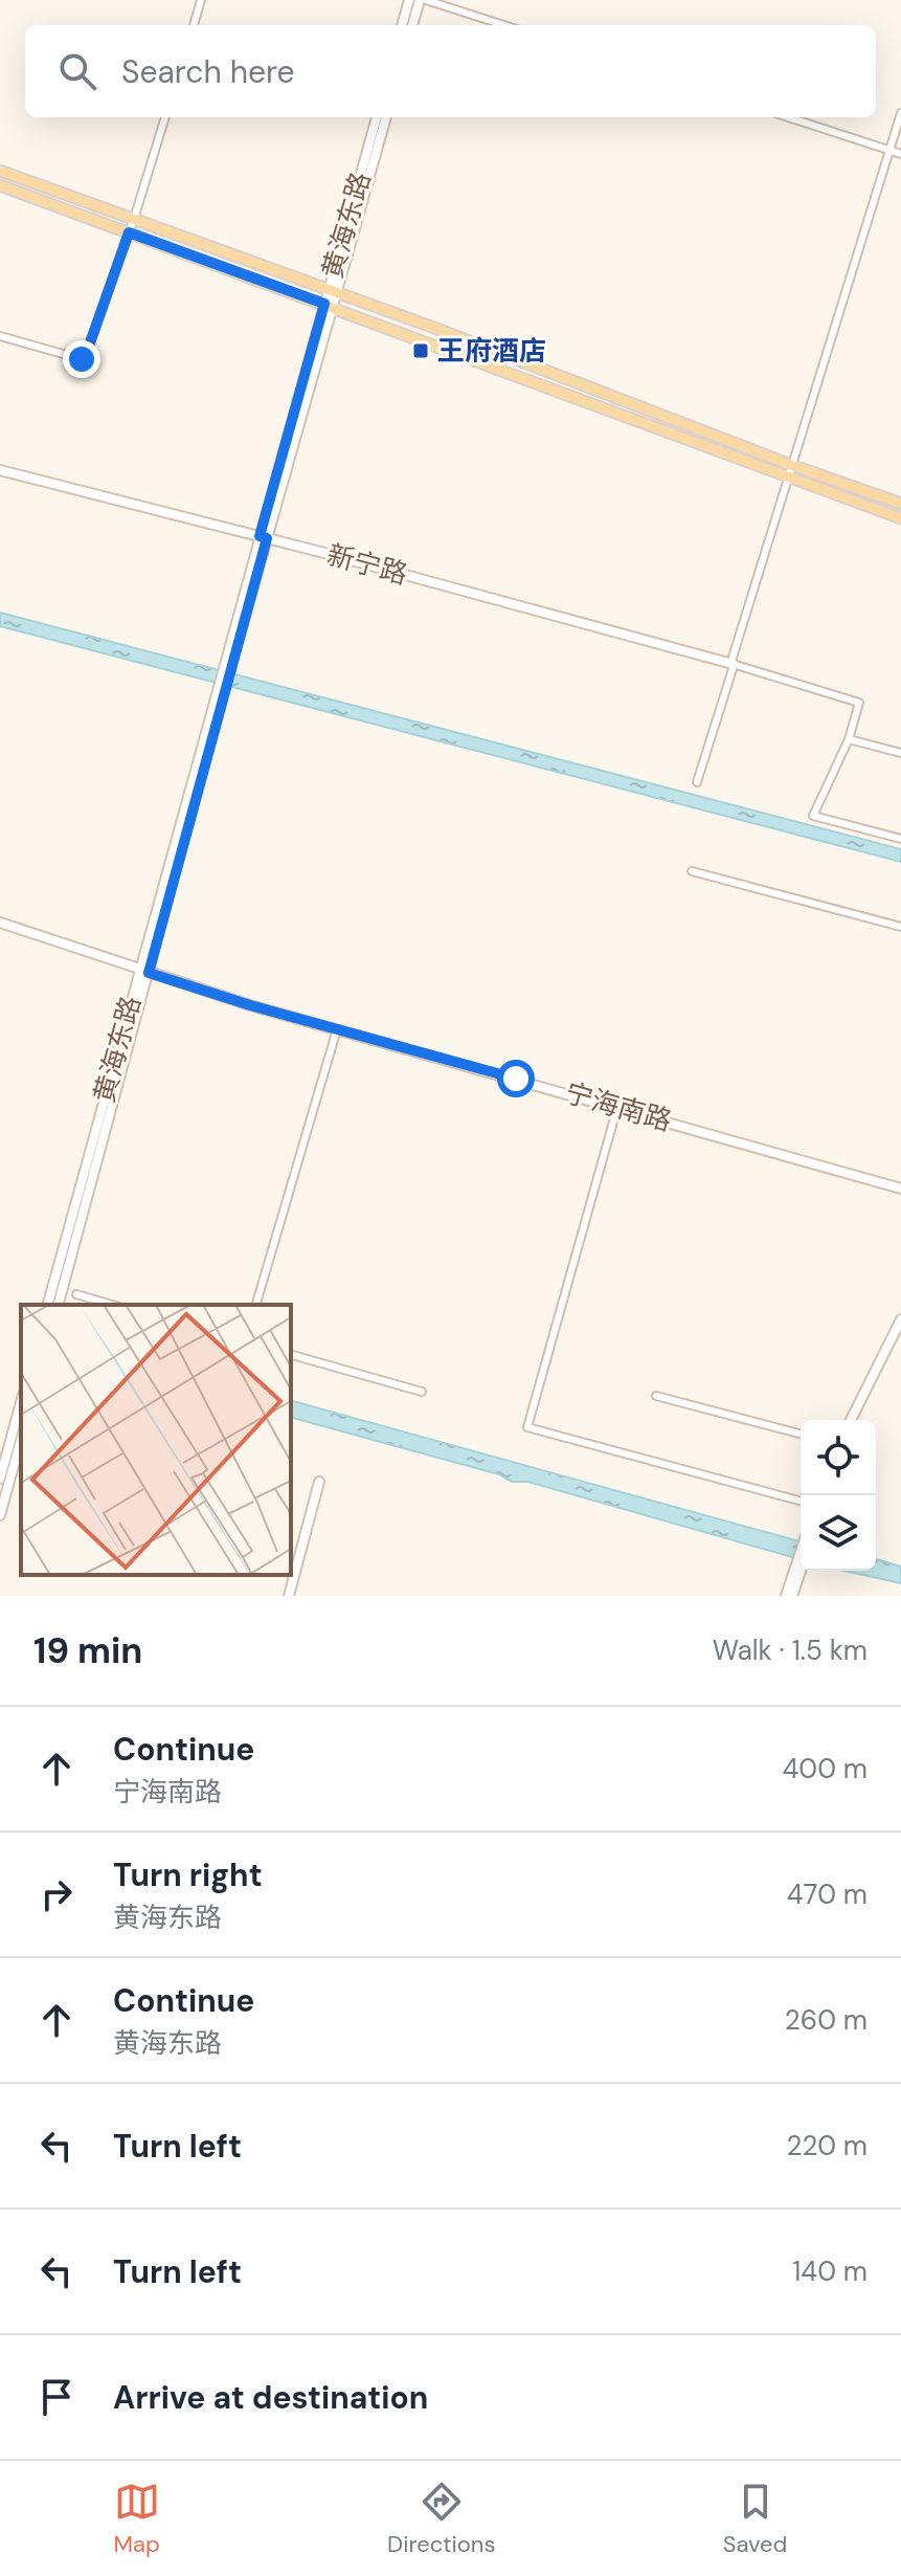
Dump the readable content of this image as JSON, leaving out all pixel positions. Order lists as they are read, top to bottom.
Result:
{
  "streets": {
    "street": ["黄海东路", "新宁路", "宁海南路"]
  },
  "crossings": [
    ["黄海东路", "新宁路"],
    ["黄海东路", "宁海南路"]
  ],
  "places": {
    "transit": ["王府酒店"]
  },
  "page": {
    "search": "Search here",
    "heading": ["19 min", "Walk · 1.5 km"],
    "list": [
      ["Continue", "宁海南路", "400 m"],
      ["Turn right", "黄海东路", "470 m"],
      ["Continue", "黄海东路", "260 m"],
      ["Turn left", "220 m"],
      ["Turn left", "140 m"],
      "Arrive at destination"
    ],
    "nav": ["Map", "Directions", "Saved"]
  }
}
